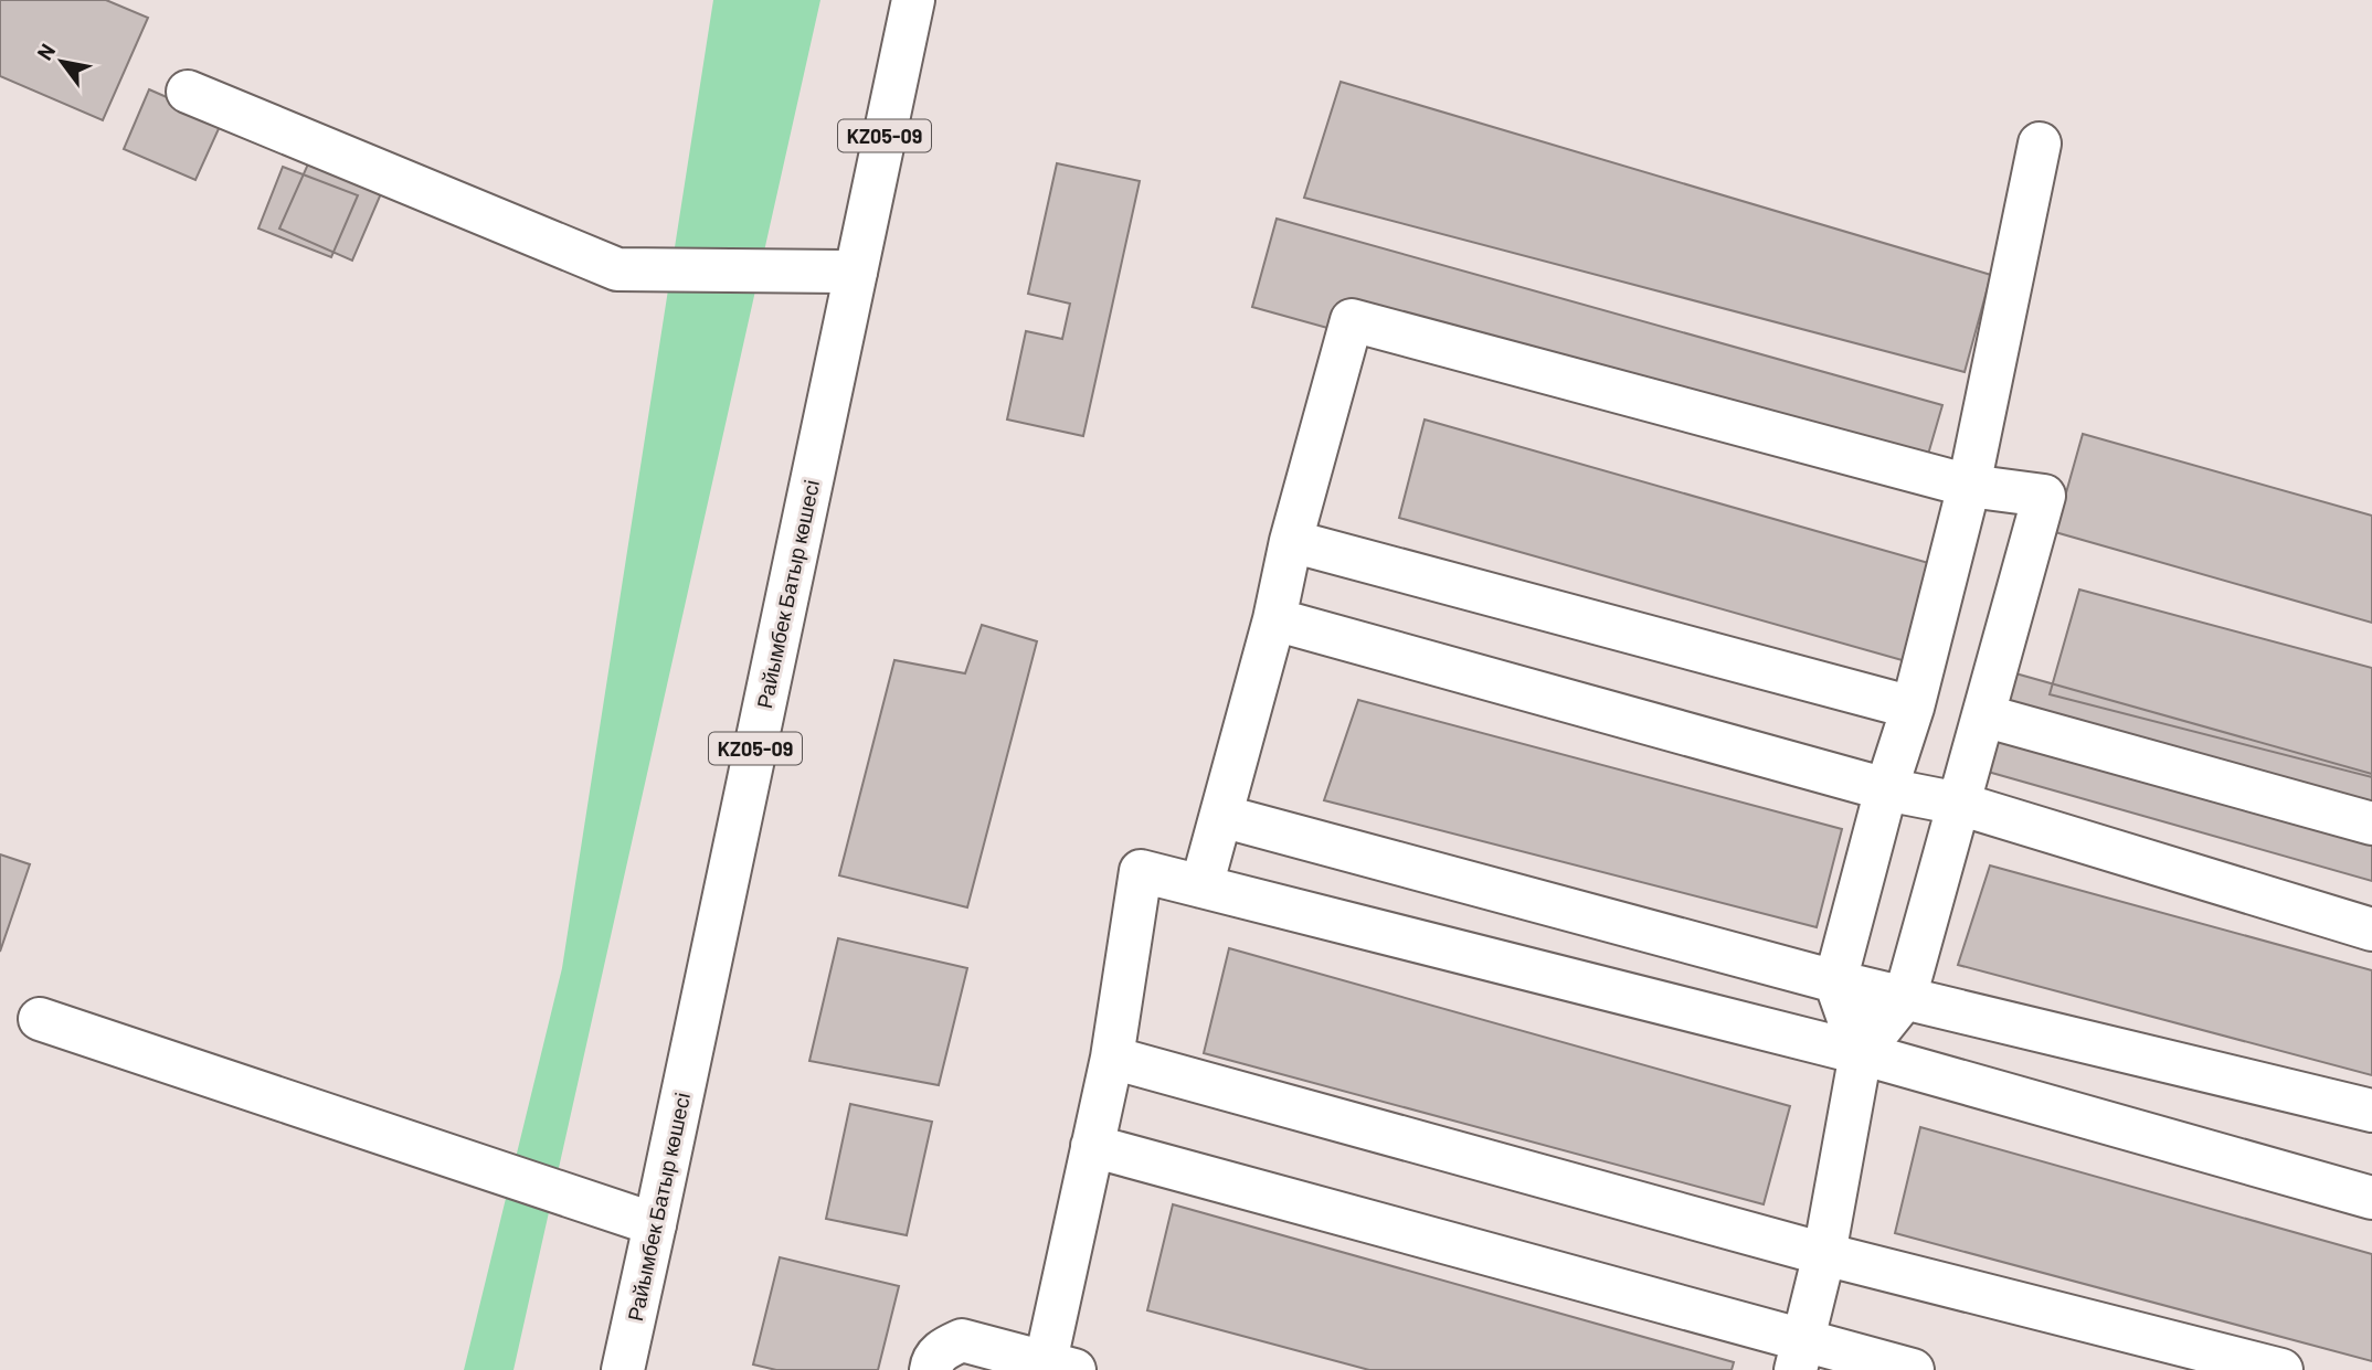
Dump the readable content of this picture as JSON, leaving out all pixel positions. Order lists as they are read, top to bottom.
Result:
{
  "streets": {
    "main road": ["KZ05-09", "Райымбек Батыр көшесі"]
  },
  "north": "top left"
}
